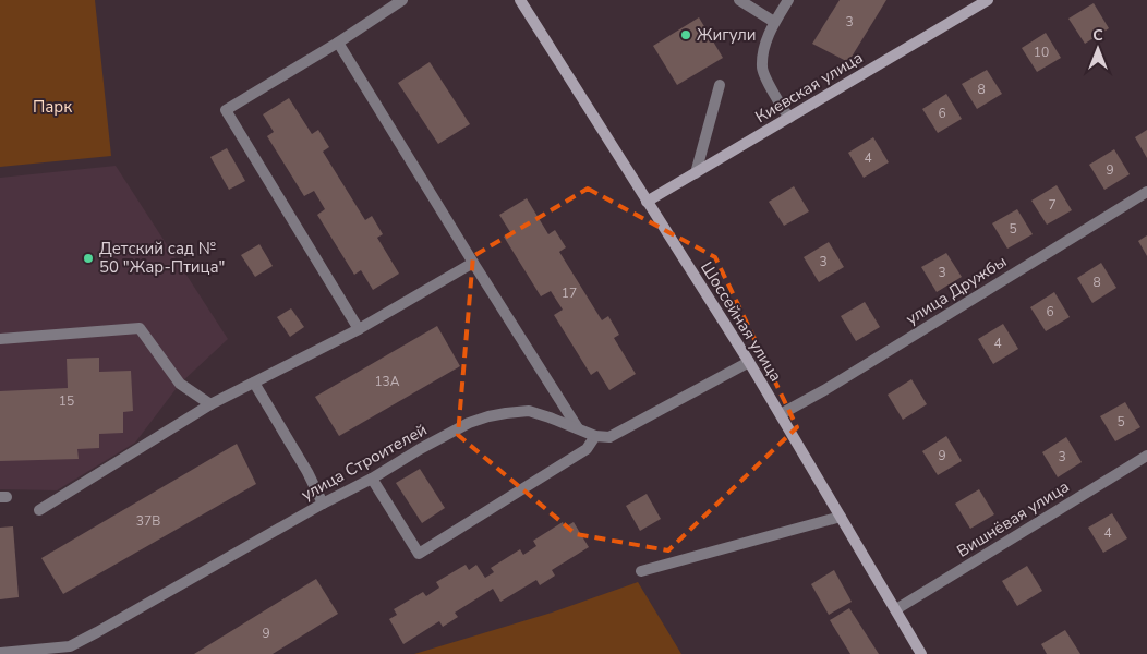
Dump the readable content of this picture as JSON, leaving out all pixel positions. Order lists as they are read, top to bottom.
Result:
{
  "streets": {
    "main road": ["Киевская улица", "Шоссейная улица"],
    "street": ["улица Дружбы", "улица Строителей", "Вишнёвая улица"]
  },
  "crossings": [
    ["Киевская улица", "Шоссейная улица"],
    ["улица Дружбы", "Шоссейная улица"],
    ["Шоссейная улица", "Вишнёвая улица"]
  ],
  "parks": ["Парк"],
  "places": ["Жигули", "Детский сад № 50 \"Жар-Птица\""],
  "house_numbers": [
    "3",
    "10",
    "8",
    "6",
    "4",
    "9",
    "7",
    "5",
    "3",
    "3",
    "8",
    "17",
    "6",
    "4",
    "13А",
    "15",
    "5",
    "9",
    "3",
    "37В",
    "4",
    "9"
  ],
  "north": "top"
}
